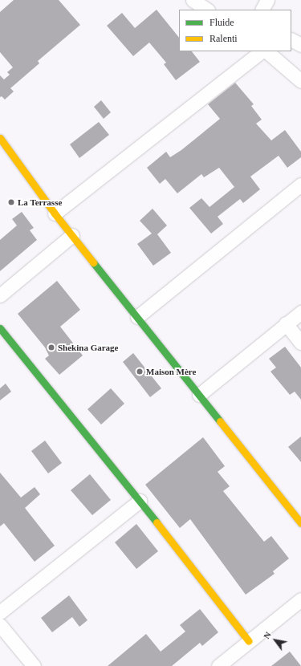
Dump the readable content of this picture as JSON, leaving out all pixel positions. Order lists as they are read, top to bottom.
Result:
{
  "places": ["La Terrasse", "Shekina Garage", "Maison Mère"],
  "legend": ["Fluide", "Ralenti"],
  "north": "top left"
}
